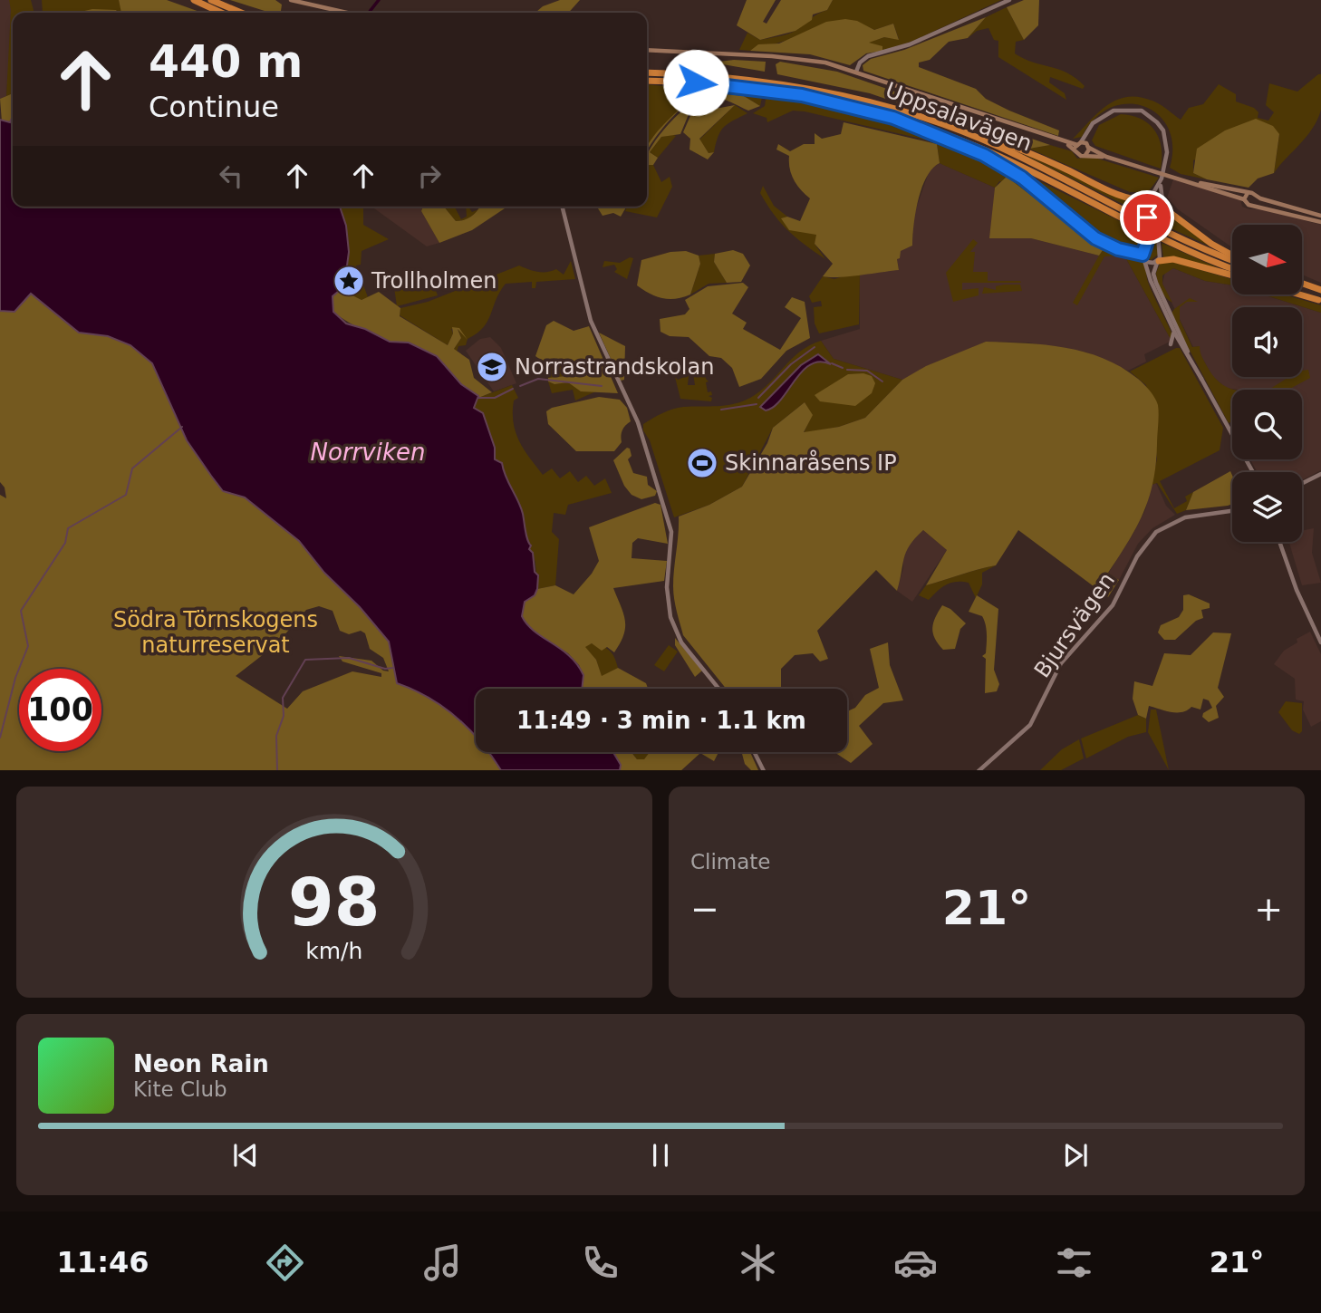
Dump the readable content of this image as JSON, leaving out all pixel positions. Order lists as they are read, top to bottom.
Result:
{
  "streets": {
    "highway": ["Uppsalavägen"],
    "street": ["Bjursvägen"]
  },
  "water": ["Norrviken"],
  "parks": ["Södra Törnskogens naturreservat"],
  "places": {
    "place": ["Trollholmen"],
    "school or university": ["Norrastrandskolan"],
    "sports": ["Skinnaråsens IP"]
  },
  "north": "right",
  "page": {
    "turn": ["440 m", "Continue"],
    "limit": "100",
    "trip": "11:49 · 3 min · 1.1 km",
    "tile": "Climate",
    "heat": ["−", "21°", "+"],
    "song": ["Neon Rain", "Kite Club"],
    "tabs": ["11:46", "21°"],
    "gauge": ["98", "km/h"]
  }
}
